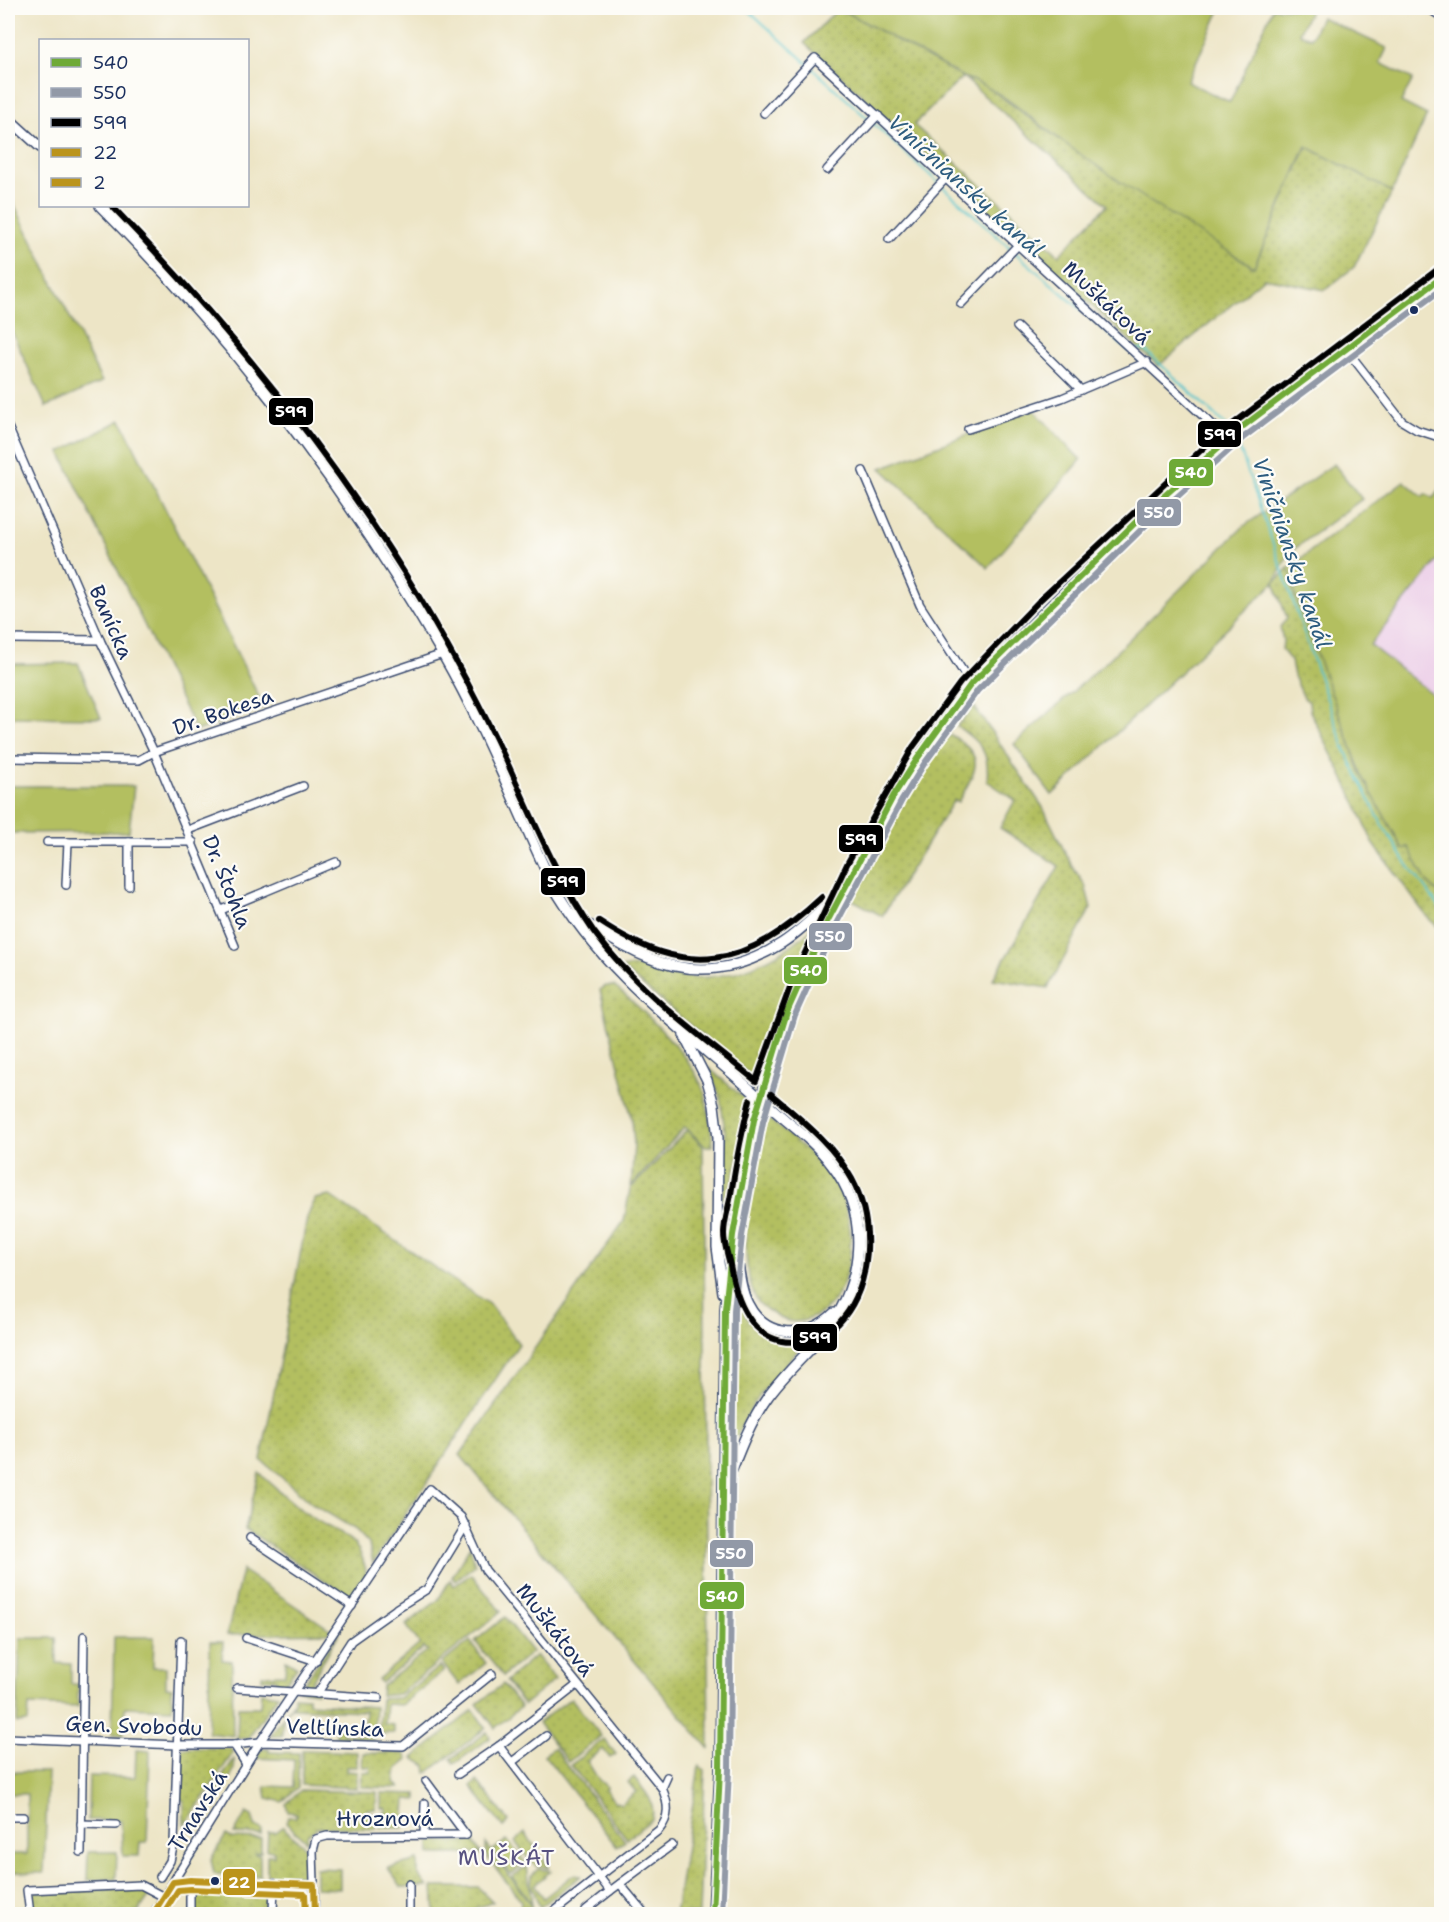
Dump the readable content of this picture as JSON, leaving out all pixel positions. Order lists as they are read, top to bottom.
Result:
{
  "streets": {
    "street": [
      "Muškátová",
      "Banícka",
      "Dr. Bokesa",
      "Dr. Štohla",
      "Gen. Svobodu",
      "Veltlínska",
      "Trnavská",
      "Hroznová"
    ]
  },
  "crossings": [
    ["Muškátová", "Trnavská"],
    ["Banícka", "Dr. Bokesa"],
    ["Banícka", "Dr. Štohla"],
    ["Gen. Svobodu", "Veltlínska"],
    ["Gen. Svobodu", "Trnavská"],
    ["Veltlínska", "Trnavská"]
  ],
  "districts": ["MUŠKÁT"],
  "water": ["Viničniansky kanál"],
  "lines": [
    "transit line 599",
    "transit line 540",
    "transit line 550",
    "transit line 22",
    "transit line 2"
  ],
  "legend": [
    "540",
    "550",
    "599",
    "22",
    "2"
  ]
}
